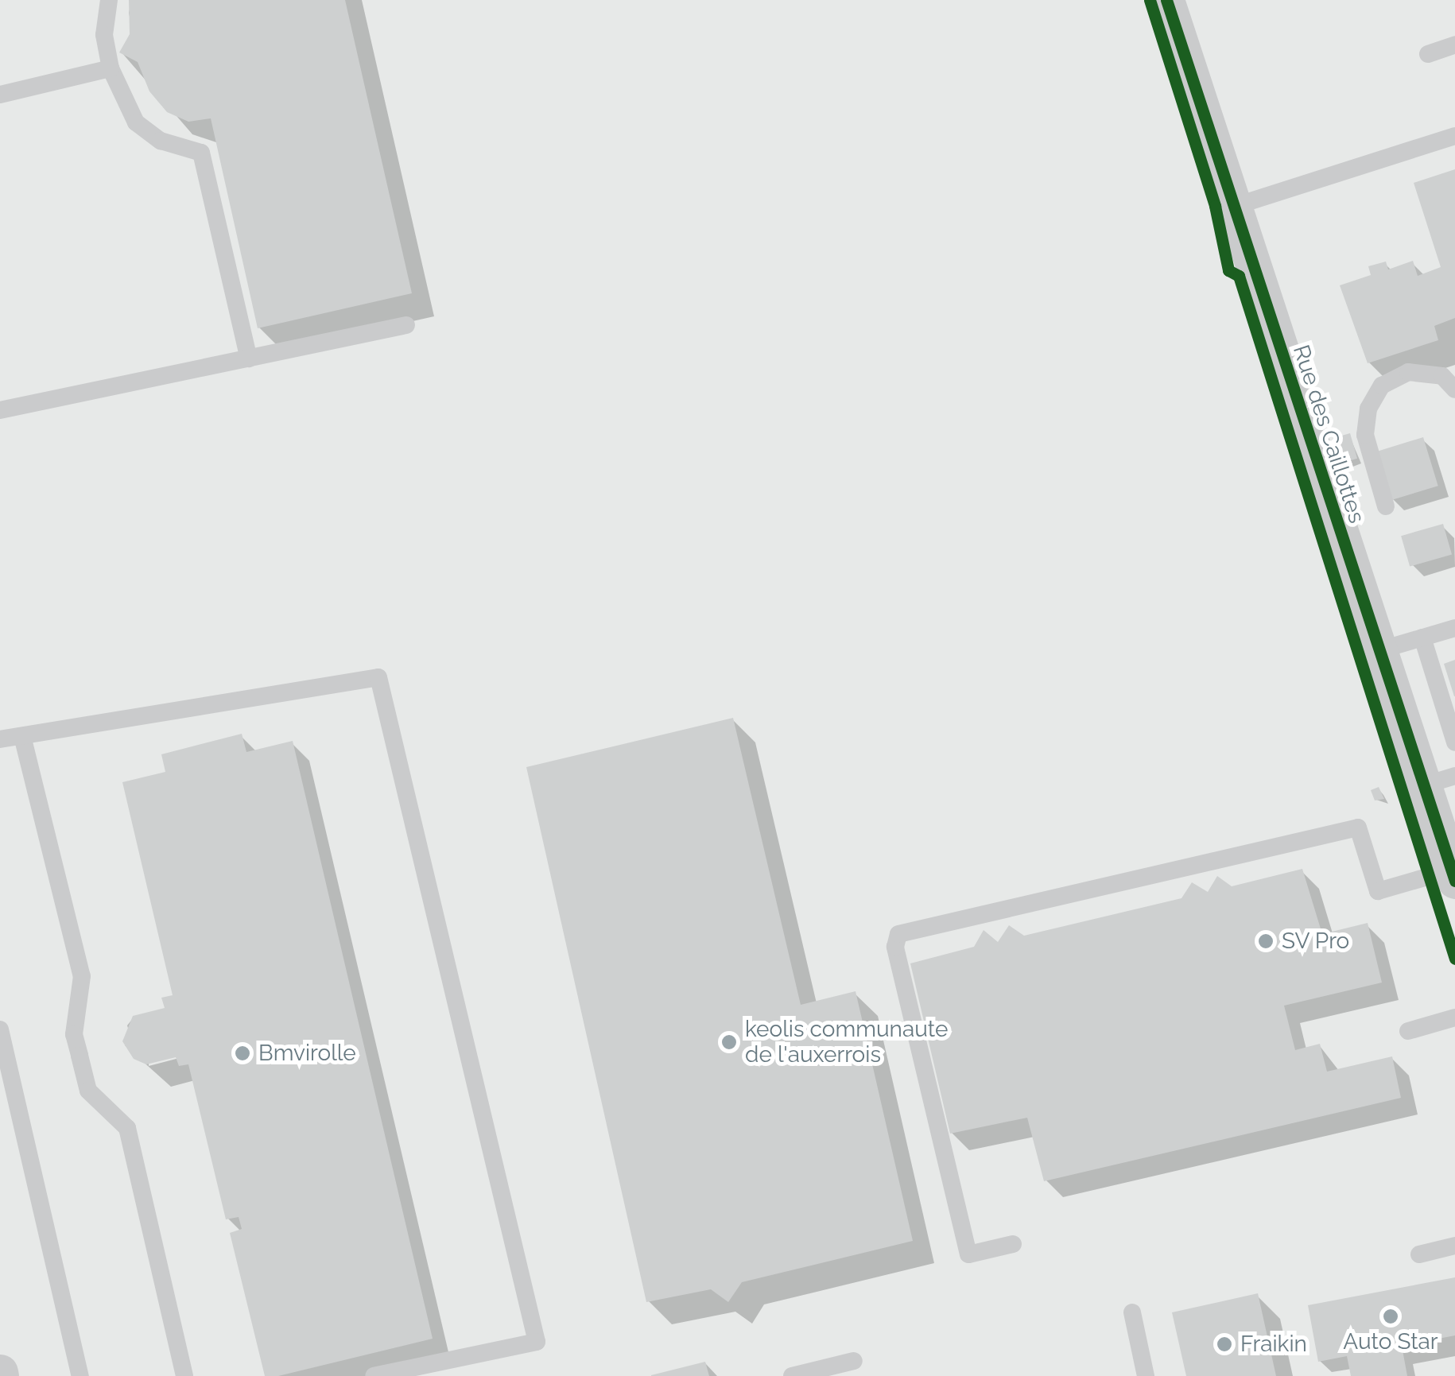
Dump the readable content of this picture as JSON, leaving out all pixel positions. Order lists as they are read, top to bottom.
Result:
{
  "streets": {
    "street": ["Rue des Caillottes"]
  },
  "places": [
    "SV Pro",
    "keolis communaute de l'auxerrois",
    "Bmvirolle",
    "Auto Star",
    "Fraikin"
  ]
}
